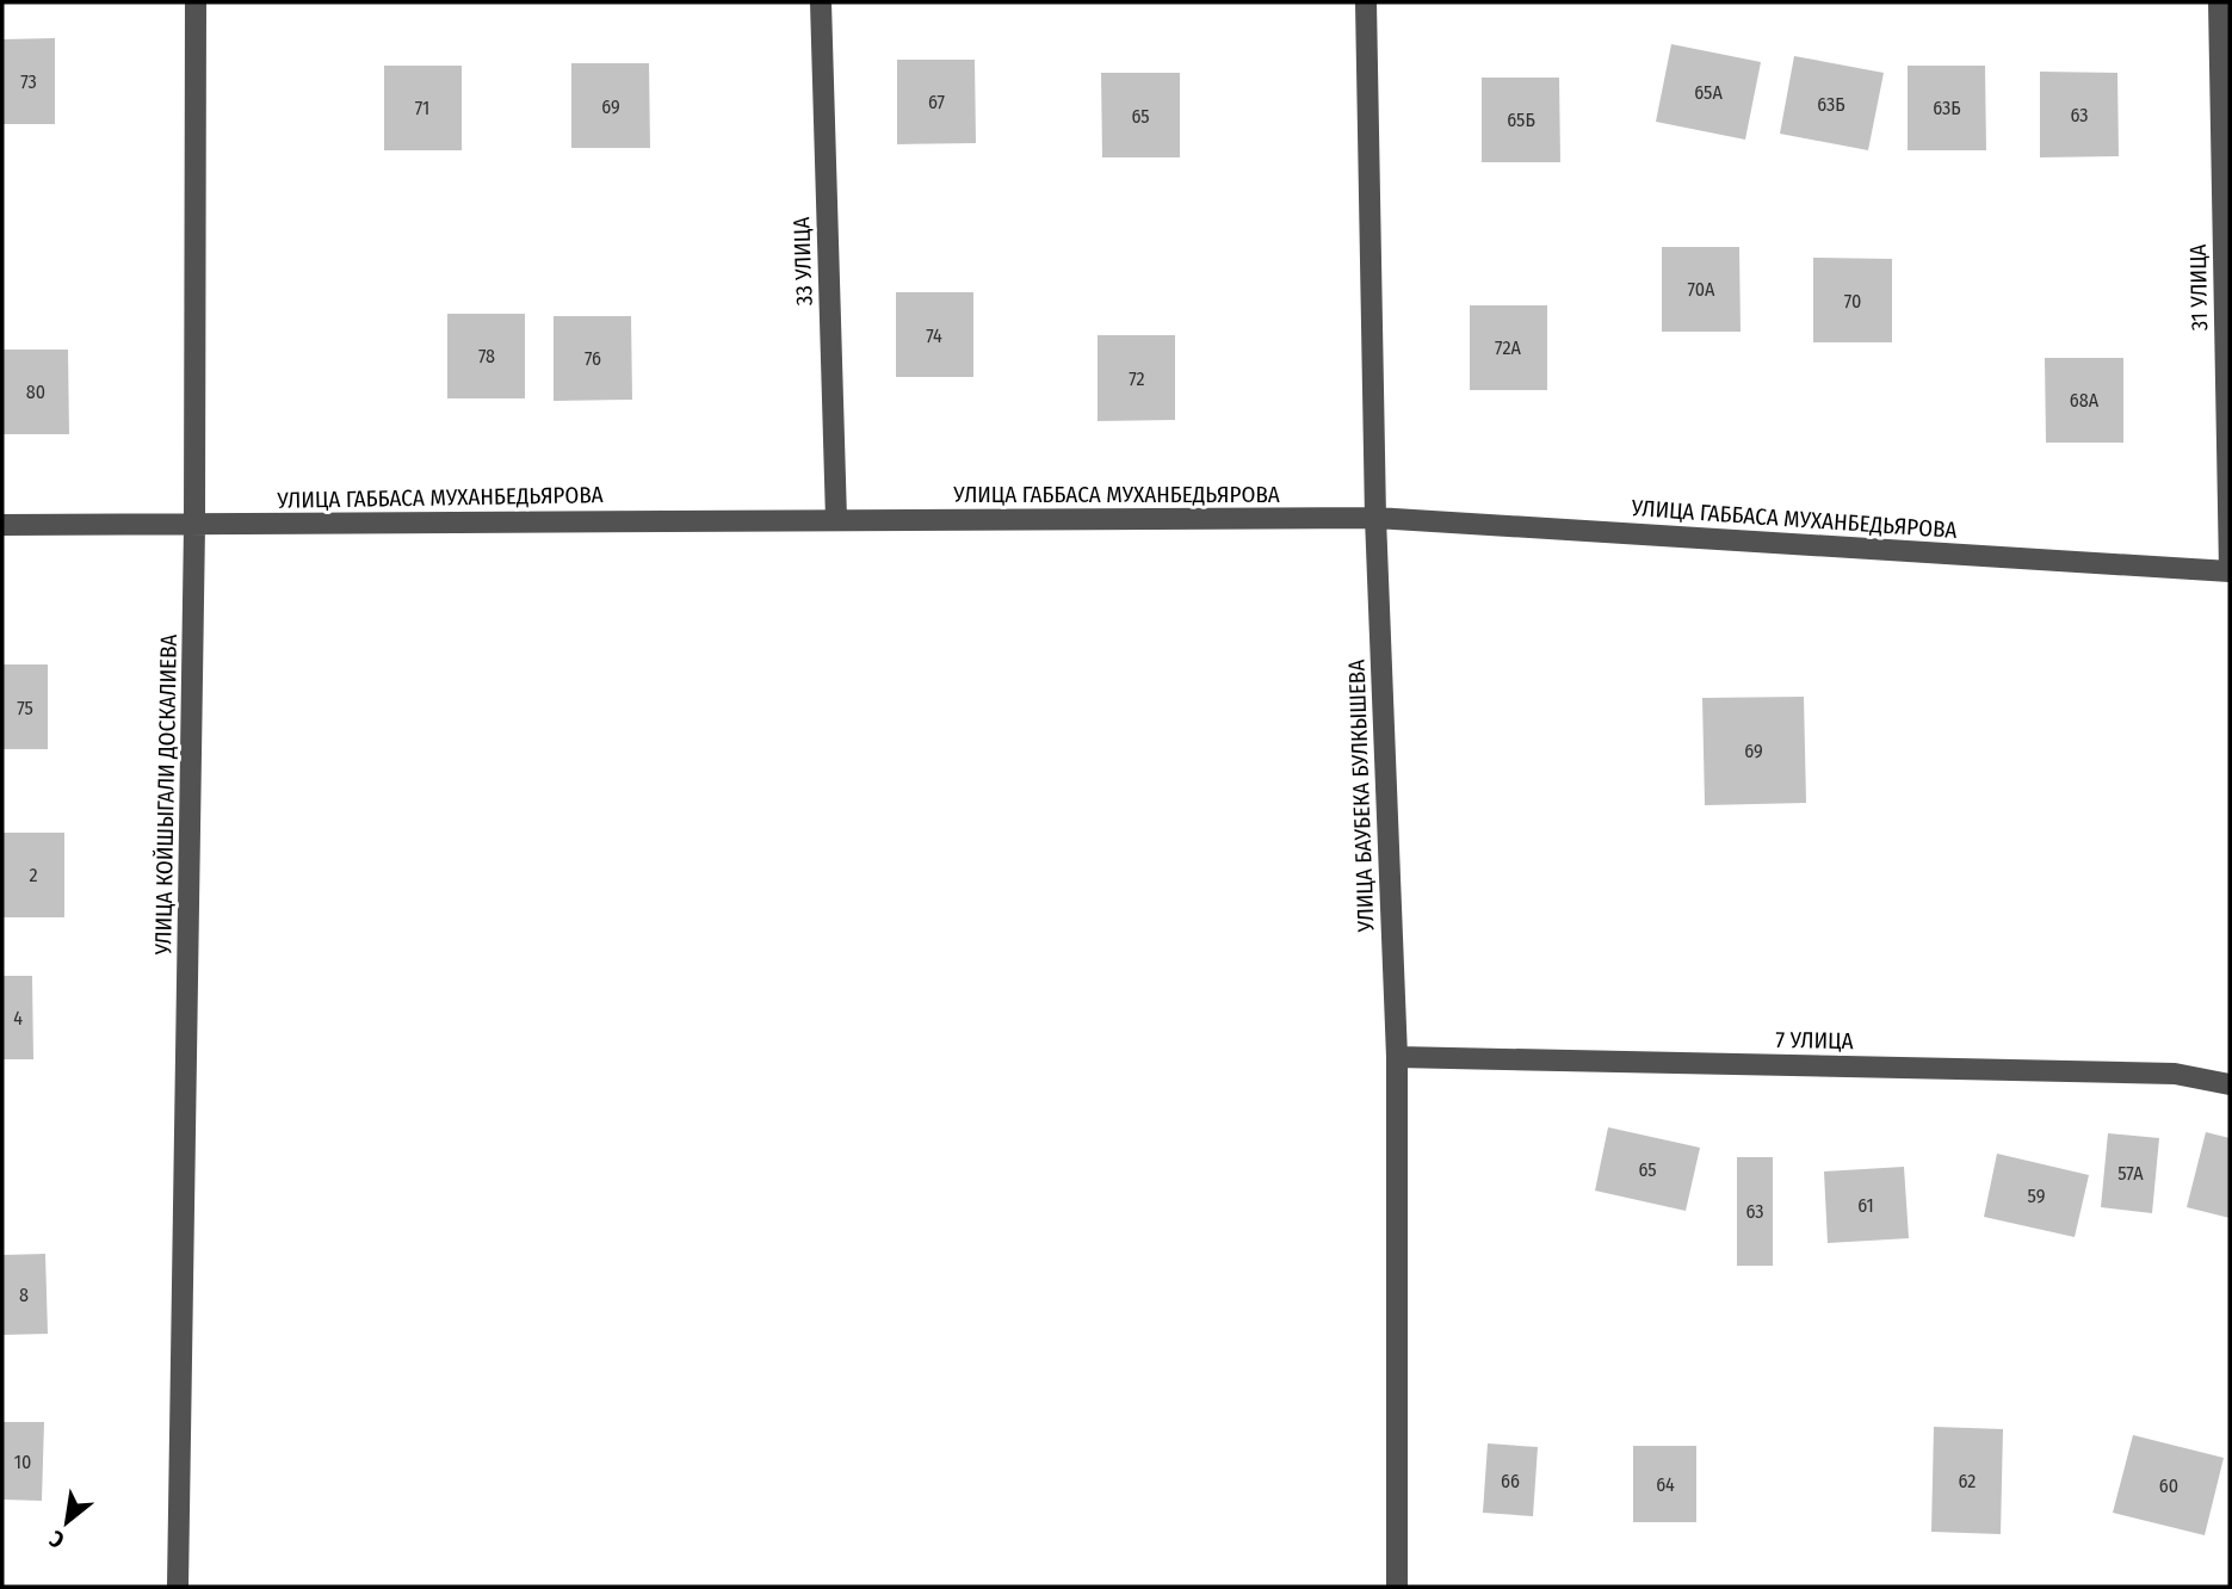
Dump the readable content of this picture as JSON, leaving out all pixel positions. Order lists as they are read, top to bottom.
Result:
{
  "streets": {
    "street": [
      "33 УЛИЦА",
      "31 УЛИЦА",
      "УЛИЦА ГАББАСА МУХАНБЕДЬЯРОВА",
      "УЛИЦА КОЙШЫГАЛИ ДОСКАЛИЕВА",
      "УЛИЦА БАУБЕКА БУЛКЫШЕВА",
      "7 УЛИЦА"
    ]
  },
  "crossings": [
    ["33 УЛИЦА", "УЛИЦА ГАББАСА МУХАНБЕДЬЯРОВА"],
    ["31 УЛИЦА", "УЛИЦА ГАББАСА МУХАНБЕДЬЯРОВА"],
    ["УЛИЦА ГАББАСА МУХАНБЕДЬЯРОВА", "УЛИЦА КОЙШЫГАЛИ ДОСКАЛИЕВА"],
    ["УЛИЦА ГАББАСА МУХАНБЕДЬЯРОВА", "УЛИЦА БАУБЕКА БУЛКЫШЕВА"],
    ["УЛИЦА БАУБЕКА БУЛКЫШЕВА", "7 УЛИЦА"]
  ],
  "house_numbers": [
    "73",
    "65А",
    "67",
    "63Б",
    "69",
    "71",
    "63Б",
    "63",
    "65",
    "65Б",
    "70А",
    "70",
    "74",
    "72А",
    "78",
    "76",
    "72",
    "80",
    "68А",
    "75",
    "69",
    "2",
    "4",
    "65",
    "57А",
    "59",
    "61",
    "63",
    "8",
    "10",
    "66",
    "62",
    "64",
    "60"
  ],
  "north": "bottom left"
}
